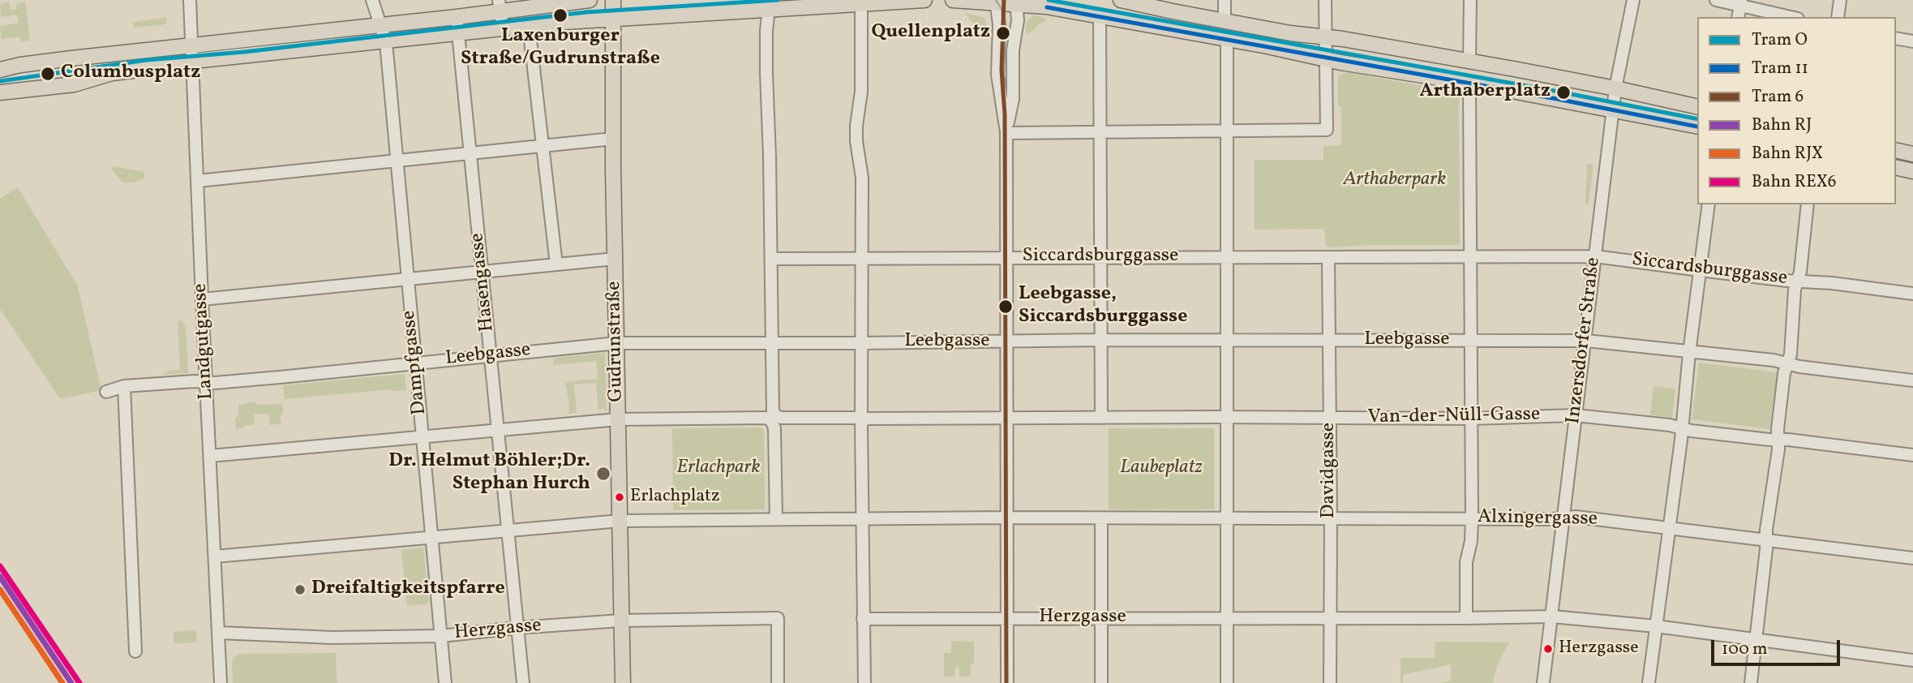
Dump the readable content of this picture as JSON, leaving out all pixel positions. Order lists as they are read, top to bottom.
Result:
{
  "streets": {
    "main road": ["Gudrunstraße"],
    "street": [
      "Siccardsburggasse",
      "Hasengasse",
      "Leebgasse",
      "Inzersdorfer Straße",
      "Landgutgasse",
      "Dampfgasse",
      "Van-der-Nüll-Gasse",
      "Davidgasse",
      "Alxingergasse",
      "Herzgasse"
    ]
  },
  "crossings": [
    ["Siccardsburggasse", "Inzersdorfer Straße"],
    ["Siccardsburggasse", "Davidgasse"],
    ["Hasengasse", "Leebgasse"],
    ["Hasengasse", "Herzgasse"],
    ["Leebgasse", "Inzersdorfer Straße"],
    ["Leebgasse", "Landgutgasse"],
    ["Leebgasse", "Gudrunstraße"],
    ["Leebgasse", "Dampfgasse"],
    ["Leebgasse", "Davidgasse"],
    ["Inzersdorfer Straße", "Van-der-Nüll-Gasse"],
    ["Inzersdorfer Straße", "Alxingergasse"],
    ["Inzersdorfer Straße", "Herzgasse"],
    ["Landgutgasse", "Herzgasse"],
    ["Gudrunstraße", "Herzgasse"],
    ["Dampfgasse", "Herzgasse"],
    ["Van-der-Nüll-Gasse", "Davidgasse"],
    ["Davidgasse", "Alxingergasse"],
    ["Davidgasse", "Herzgasse"]
  ],
  "parks": ["Arthaberpark", "Erlachpark", "Laubeplatz"],
  "places": [
    "Laxenburger Straße/Gudrunstraße",
    "Quellenplatz",
    "Columbusplatz",
    "Arthaberplatz",
    "Leebgasse, Siccardsburggasse",
    "Dr. Helmut Böhler;Dr. Stephan Hurch",
    "Erlachplatz",
    "Dreifaltigkeitspfarre",
    "Herzgasse"
  ],
  "lines": [
    "tram line O",
    "tram line 6",
    "tram line 11",
    "rail line REX6",
    "rail line RJ",
    "rail line RJX"
  ],
  "legend": [
    "Tram O",
    "Tram 11",
    "Tram 6",
    "Bahn RJ",
    "Bahn RJX",
    "Bahn REX6"
  ],
  "scale_bar": "100 m"
}
